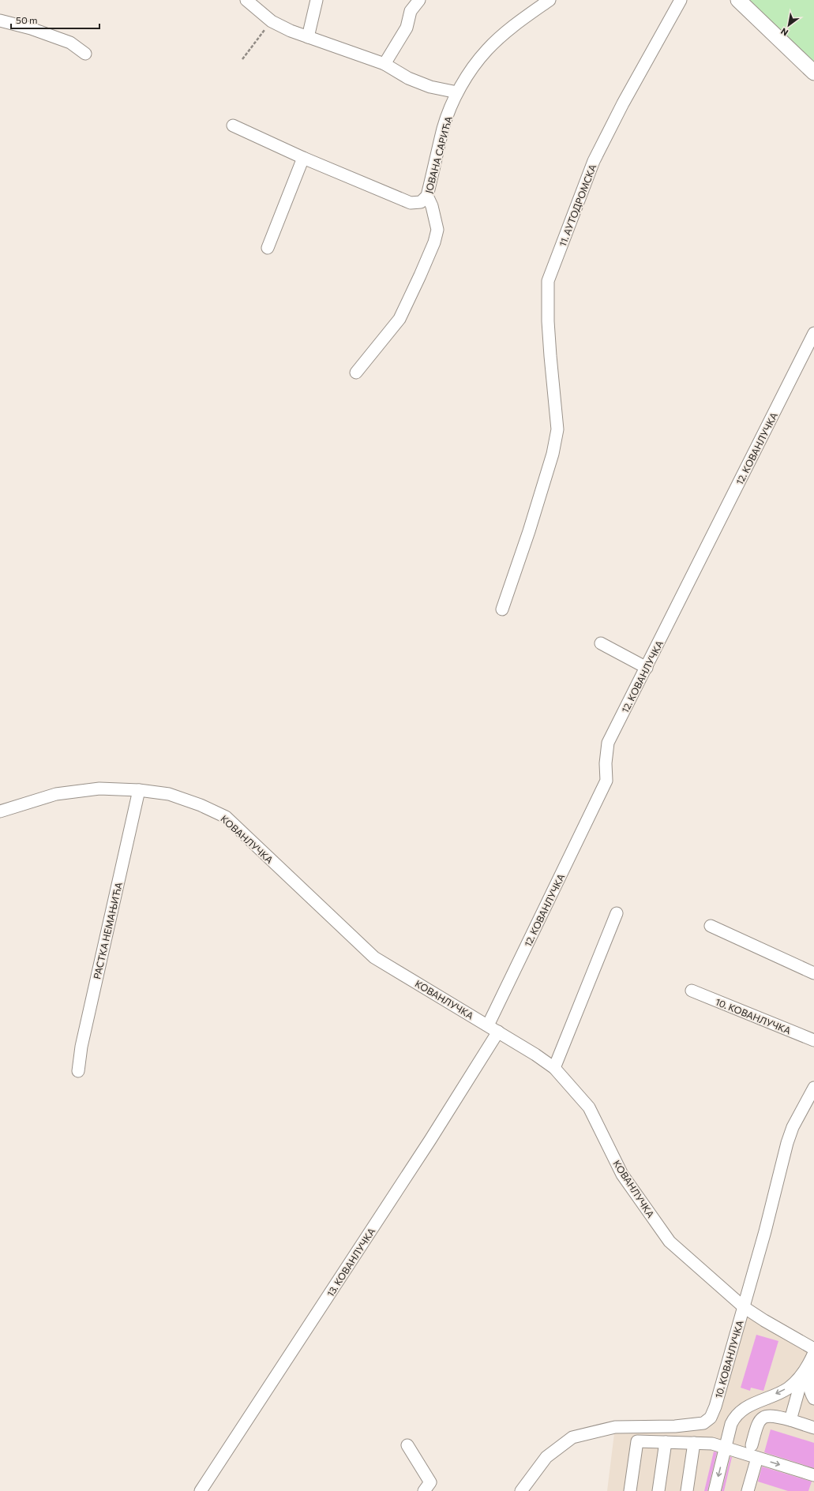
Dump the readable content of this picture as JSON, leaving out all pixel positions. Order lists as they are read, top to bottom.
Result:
{
  "streets": {
    "street": [
      "ЈОВАНА САРИЋА",
      "11. АУТОДРОМСКА",
      "12. КОВАНЛУЧКА",
      "КОВАНЛУЧКА",
      "РАСТКА НЕМАЊИЋА",
      "10. КОВАНЛУЧКА",
      "13. КОВАНЛУЧКА"
    ]
  },
  "crossings": [
    ["12. КОВАНЛУЧКА", "КОВАНЛУЧКА"],
    ["12. КОВАНЛУЧКА", "13. КОВАНЛУЧКА"],
    ["КОВАНЛУЧКА", "РАСТКА НЕМАЊИЋА"],
    ["КОВАНЛУЧКА", "10. КОВАНЛУЧКА"],
    ["КОВАНЛУЧКА", "13. КОВАНЛУЧКА"]
  ],
  "scale_bar": "50 m",
  "north": "bottom left"
}
